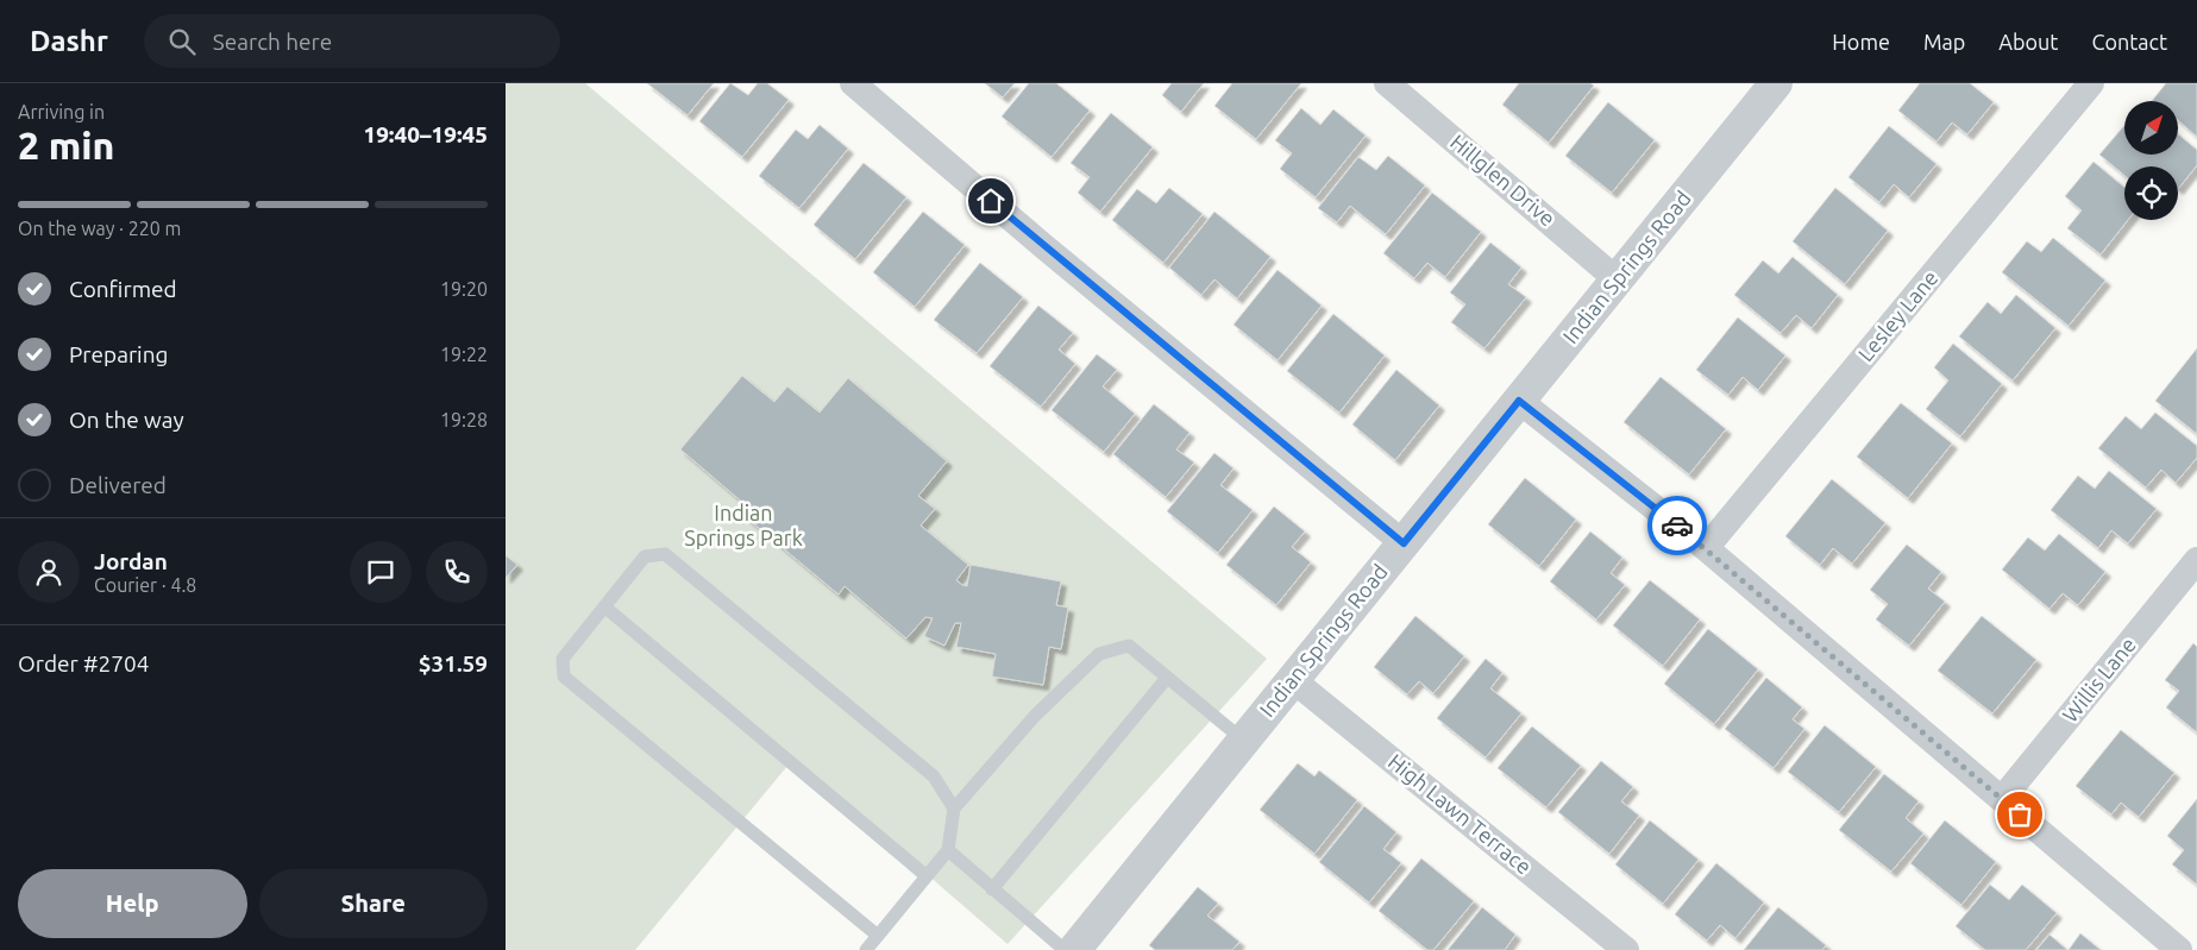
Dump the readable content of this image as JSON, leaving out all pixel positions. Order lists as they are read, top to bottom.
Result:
{
  "streets": {
    "street": [
      "Hillglen Drive",
      "Indian Springs Road",
      "Lesley Lane",
      "Willis Lane",
      "High Lawn Terrace"
    ]
  },
  "crossings": [
    ["Hillglen Drive", "Indian Springs Road"],
    ["Indian Springs Road", "High Lawn Terrace"]
  ],
  "parks": ["Indian Springs Park"],
  "north": "top right",
  "page": {
    "header": "Dashr",
    "search": "Search here",
    "nav": [
      "Home",
      "Map",
      "About",
      "Contact"
    ],
    "heading": ["2 min", "Arriving in", "19:40–19:45"],
    "panel": [
      "Jordan",
      "Courier · 4.8",
      "Order #2704",
      "$31.59"
    ],
    "bar": "On the way · 220 m",
    "list": [
      ["Confirmed", "19:20"],
      ["Preparing", "19:22"],
      ["On the way", "19:28"],
      "Delivered"
    ],
    "buttons": ["Help", "Share"]
  }
}
